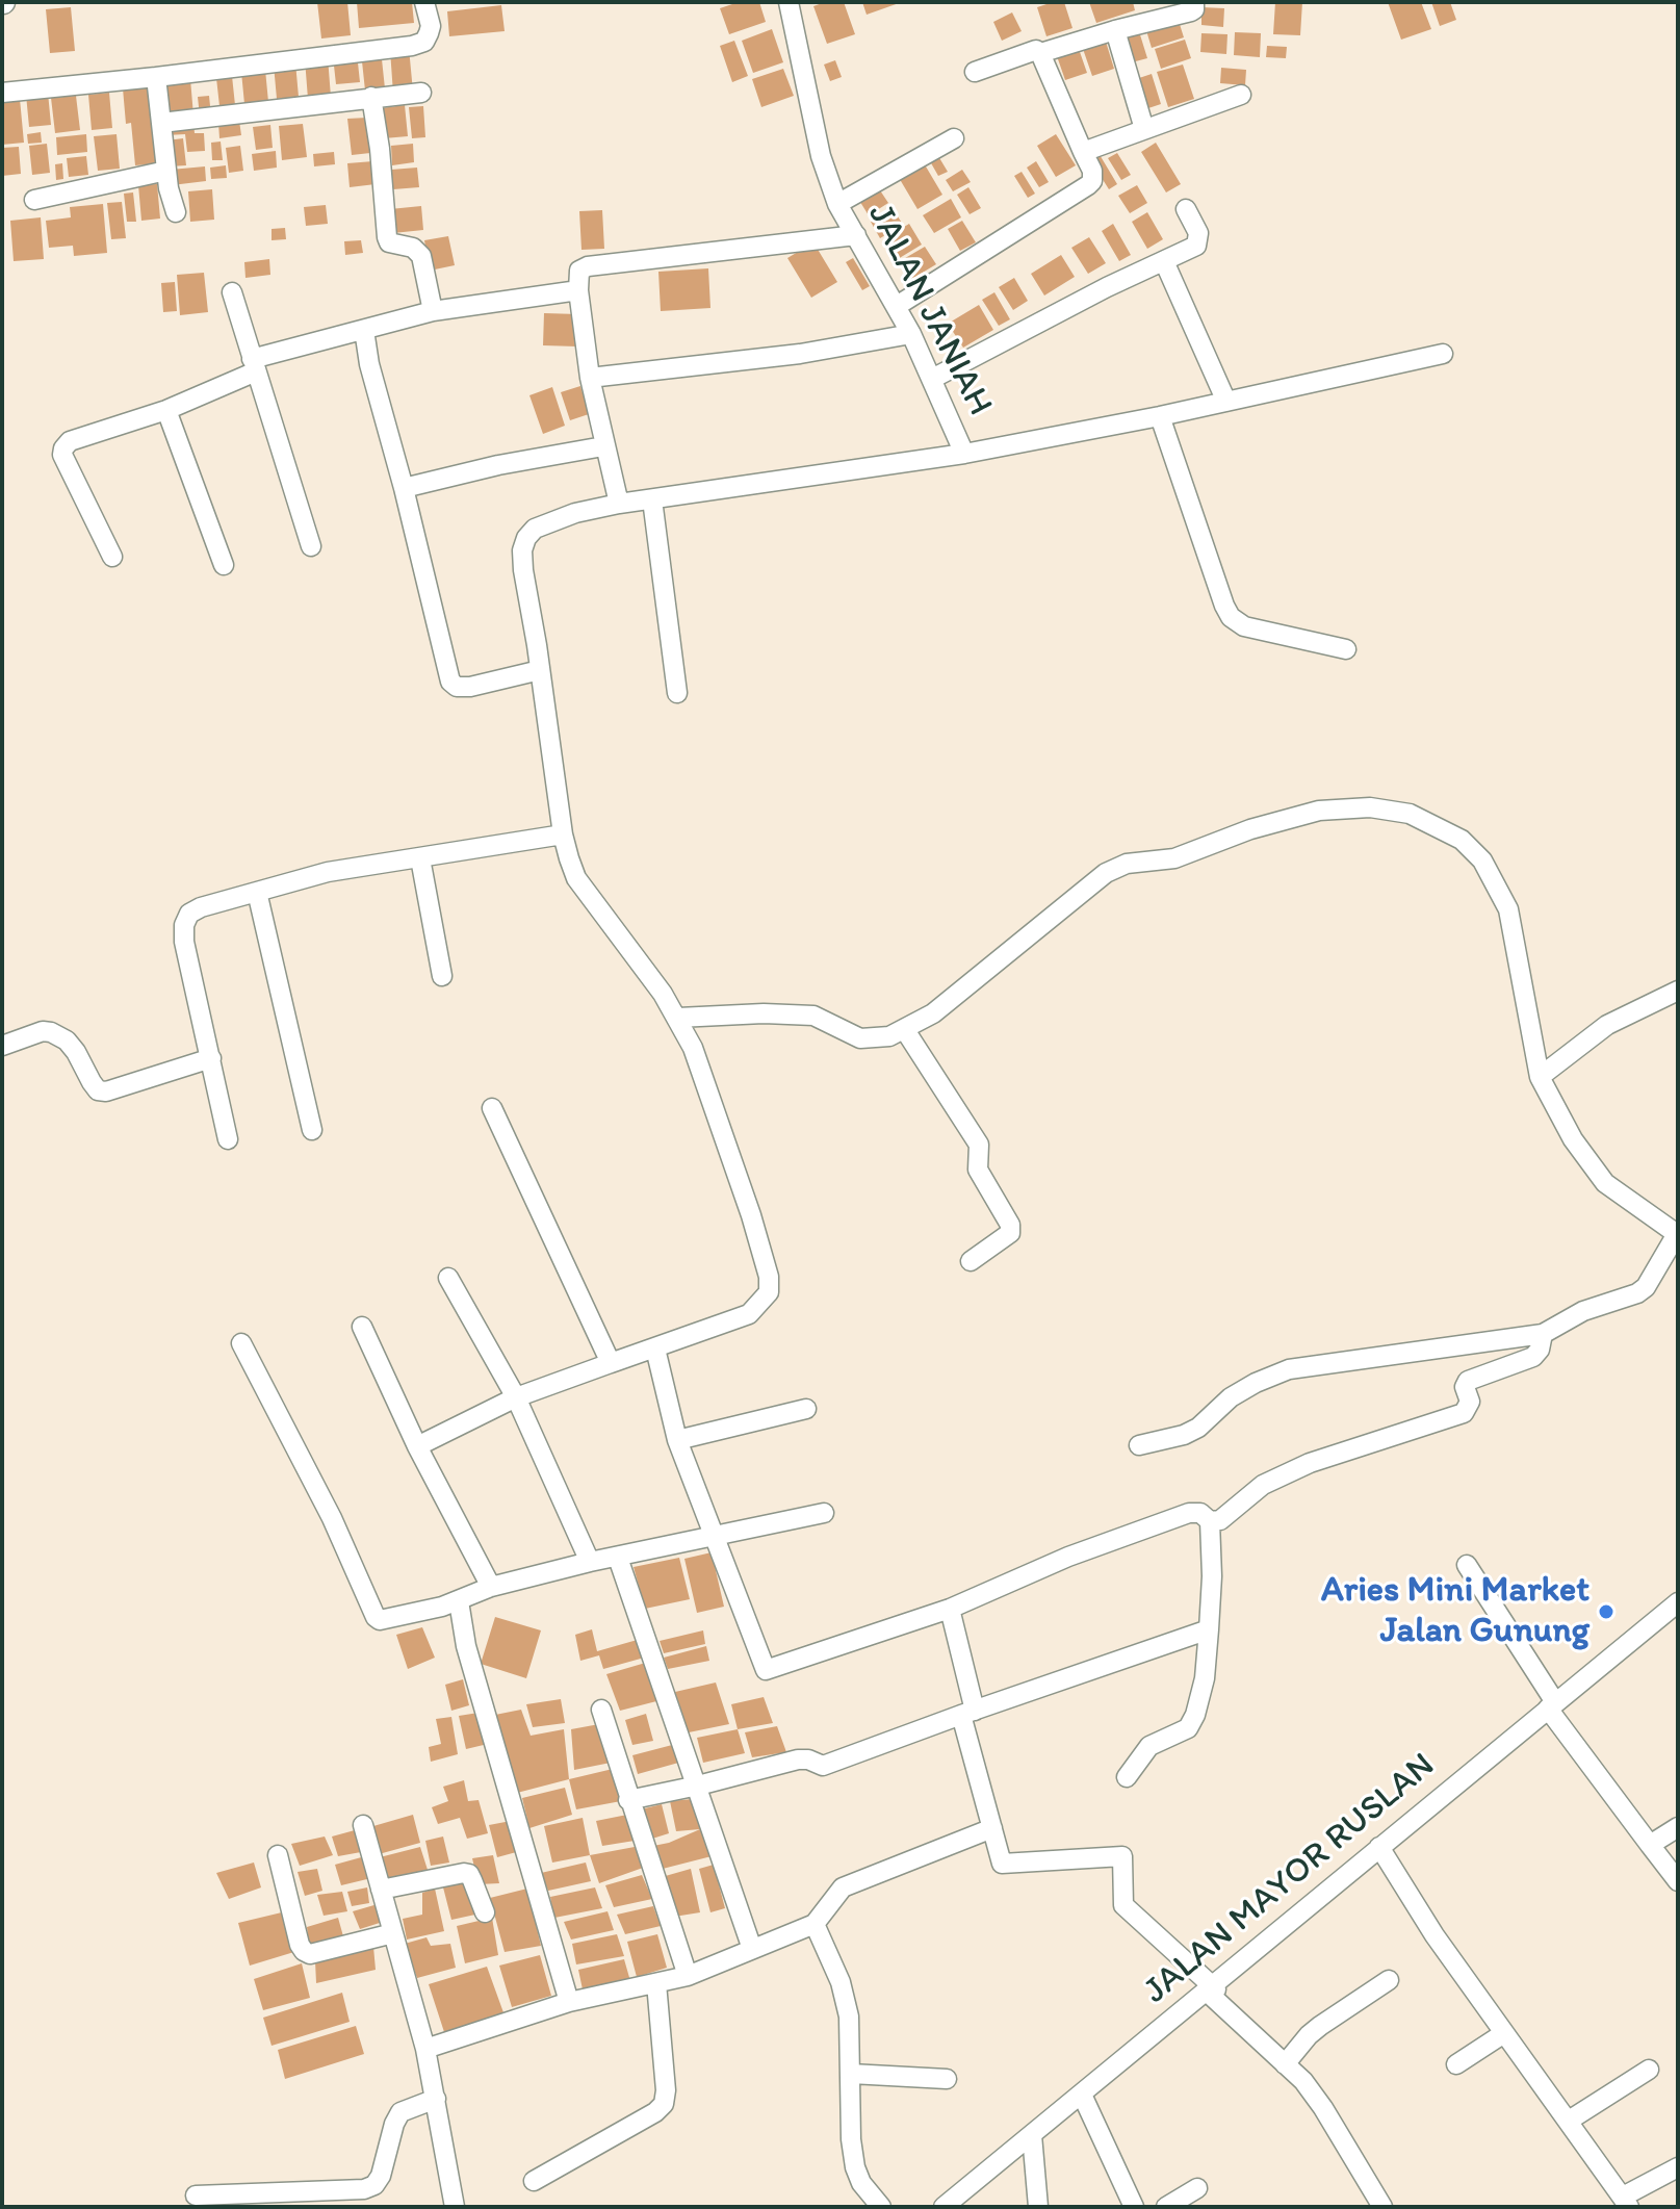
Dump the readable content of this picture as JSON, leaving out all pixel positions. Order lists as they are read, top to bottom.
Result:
{
  "streets": {
    "street": ["JALAN JANIAH", "JALAN MAYOR RUSLAN"]
  },
  "places": ["Aries Mini Market Jalan Gunung"]
}
